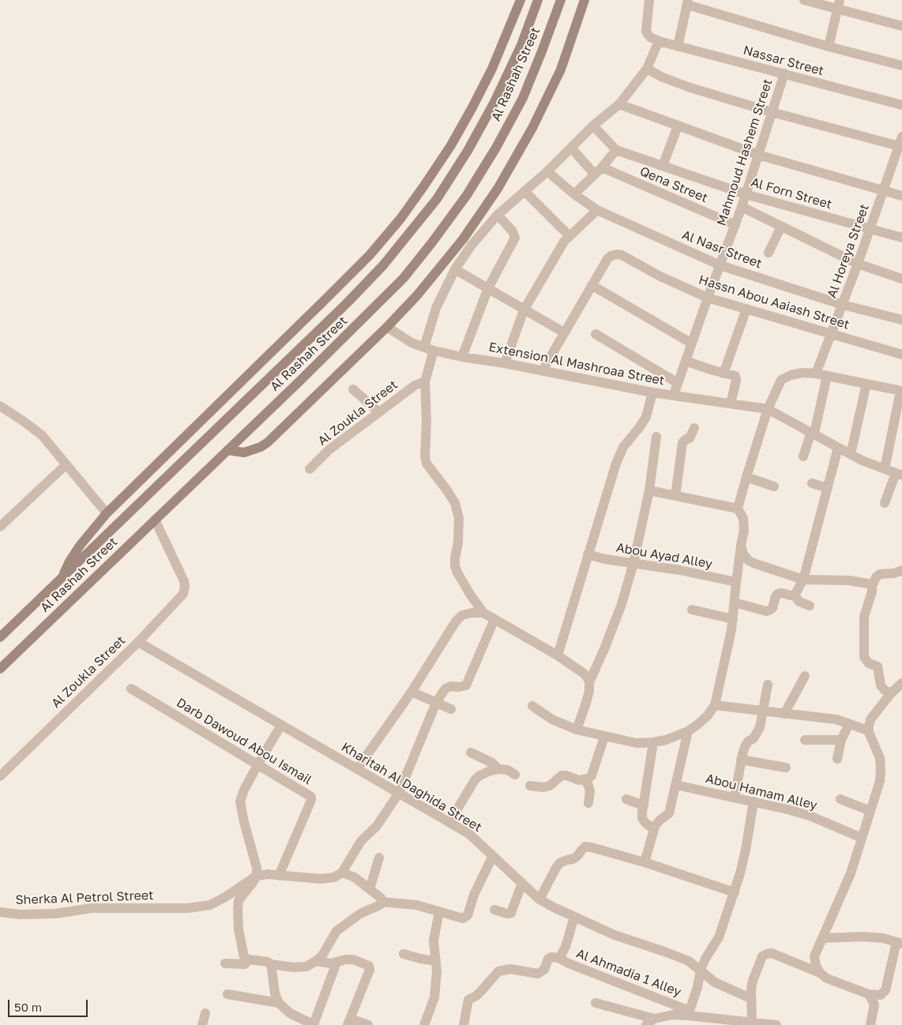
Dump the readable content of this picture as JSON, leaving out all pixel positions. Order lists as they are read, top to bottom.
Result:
{
  "streets": {
    "main road": ["Al Rashah Street"],
    "street": [
      "Nassar Street",
      "Mahmoud Hashem Street",
      "Qena Street",
      "Al Forn Street",
      "Al Nasr Street",
      "Al Horeya Street",
      "Hassn Abou Aaiash Street",
      "Extension Al Mashroaa Street",
      "Al Zoukla Street",
      "Abou Ayad Alley",
      "Darb Dawoud Abou Ismail",
      "Kharitah Al Daghida Street",
      "Abou Hamam Alley",
      "Sherka Al Petrol Street",
      "Al Ahmadia 1 Alley"
    ]
  },
  "crossings": [
    ["Nassar Street", "Mahmoud Hashem Street"],
    ["Al Rashah Street", "Al Zoukla Street"],
    ["Mahmoud Hashem Street", "Qena Street"],
    ["Mahmoud Hashem Street", "Al Forn Street"],
    ["Mahmoud Hashem Street", "Al Nasr Street"],
    ["Mahmoud Hashem Street", "Hassn Abou Aaiash Street"],
    ["Mahmoud Hashem Street", "Extension Al Mashroaa Street"],
    ["Al Forn Street", "Al Horeya Street"],
    ["Al Nasr Street", "Al Horeya Street"],
    ["Al Horeya Street", "Hassn Abou Aaiash Street"],
    ["Al Zoukla Street", "Kharitah Al Daghida Street"]
  ],
  "scale_bar": "50 m"
}
